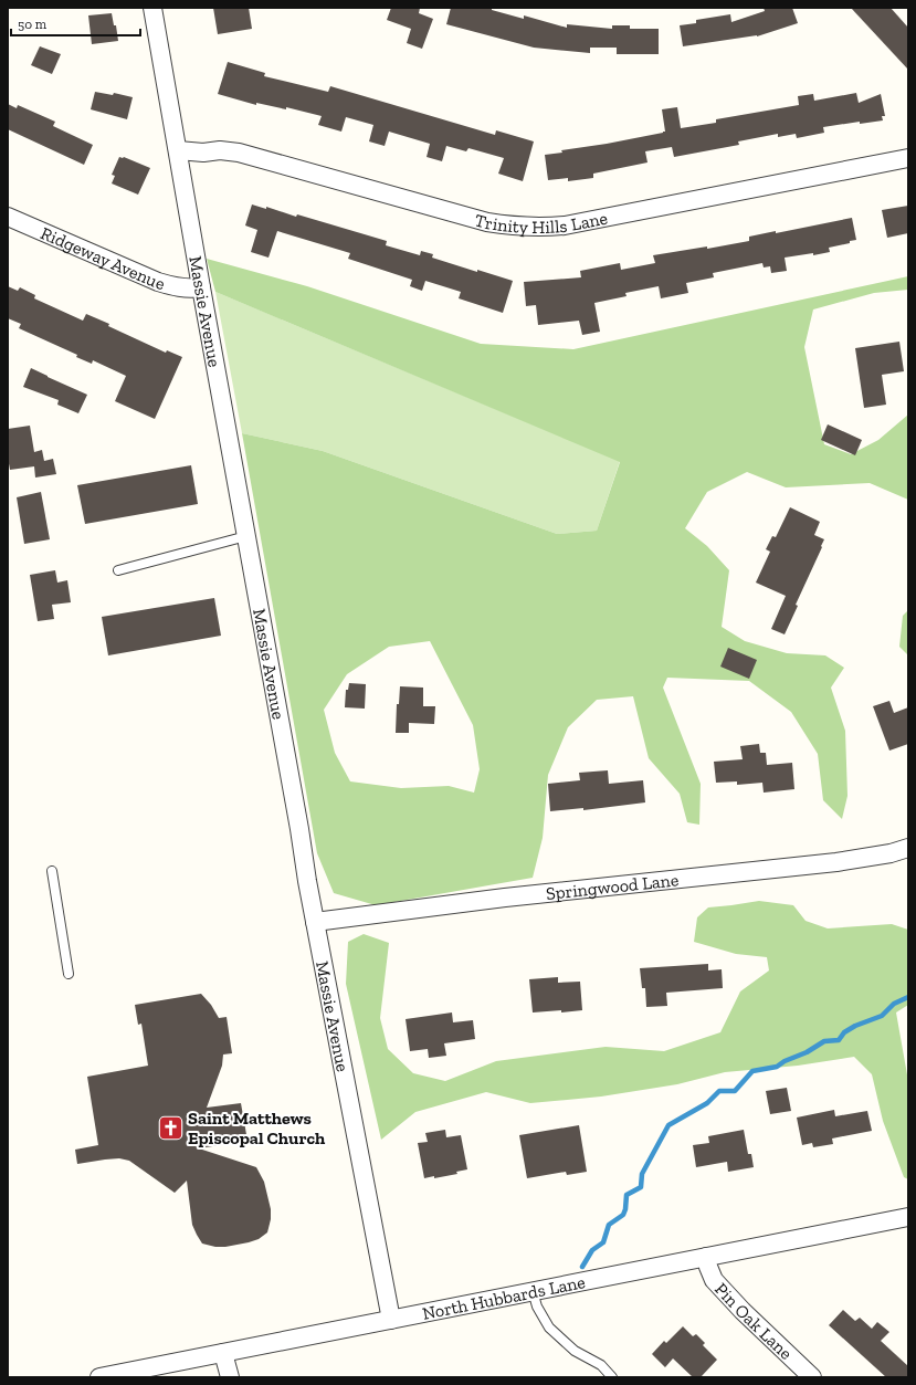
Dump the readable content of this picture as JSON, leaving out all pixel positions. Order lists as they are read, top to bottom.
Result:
{
  "streets": {
    "street": [
      "Trinity Hills Lane",
      "Ridgeway Avenue",
      "Massie Avenue",
      "Springwood Lane",
      "North Hubbards Lane",
      "Pin Oak Lane"
    ]
  },
  "crossings": [
    ["Trinity Hills Lane", "Massie Avenue"],
    ["Ridgeway Avenue", "Massie Avenue"],
    ["Massie Avenue", "Springwood Lane"],
    ["Massie Avenue", "North Hubbards Lane"],
    ["North Hubbards Lane", "Pin Oak Lane"]
  ],
  "places": {
    "church": ["Saint Matthews Episcopal Church"]
  },
  "scale_bar": "50 m"
}
